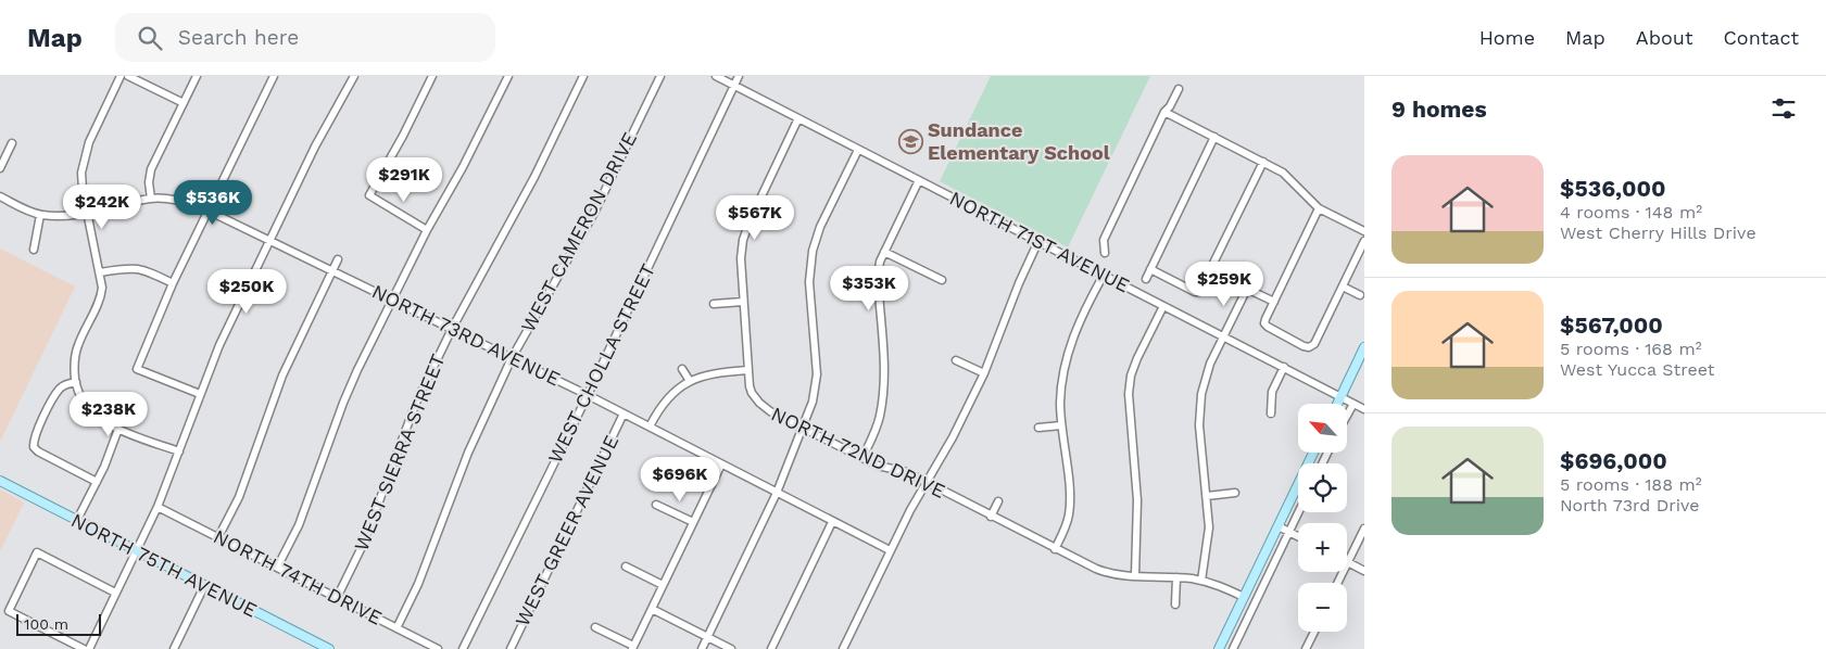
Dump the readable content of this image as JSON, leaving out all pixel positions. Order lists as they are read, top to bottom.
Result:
{
  "streets": {
    "main road": ["NORTH 75TH AVENUE"],
    "street": [
      "WEST CAMERON DRIVE",
      "NORTH 71ST AVENUE",
      "NORTH 73RD AVENUE",
      "WEST CHOLLA STREET",
      "WEST SIERRA STREET",
      "NORTH 72ND DRIVE",
      "WEST GREER AVENUE",
      "NORTH 74TH DRIVE"
    ]
  },
  "crossings": [
    ["WEST CAMERON DRIVE", "NORTH 73RD AVENUE"],
    ["WEST CAMERON DRIVE", "NORTH 74TH DRIVE"],
    ["NORTH 71ST AVENUE", "WEST CHOLLA STREET"],
    ["NORTH 71ST AVENUE", "NORTH 72ND DRIVE"],
    ["NORTH 73RD AVENUE", "WEST CHOLLA STREET"],
    ["NORTH 73RD AVENUE", "WEST SIERRA STREET"],
    ["NORTH 73RD AVENUE", "WEST GREER AVENUE"],
    ["WEST SIERRA STREET", "NORTH 74TH DRIVE"]
  ],
  "places": {
    "school or university": ["Sundance Elementary School"]
  },
  "scale_bar": "100 m",
  "north": "top left",
  "page": {
    "header": "Map",
    "search": "Search here",
    "nav": [
      "Home",
      "Map",
      "About",
      "Contact"
    ],
    "heading": "9 homes",
    "list": [
      {
        "name": "$536,000",
        "note": "4 rooms · 148 m² · West Cherry Hills Drive"
      },
      {
        "name": "$567,000",
        "note": "5 rooms · 168 m² · West Yucca Street"
      },
      {
        "name": "$696,000",
        "note": "5 rooms · 188 m² · North 73rd Drive"
      }
    ],
    "price": [
      "$291K",
      "$536K",
      "$242K",
      "$567K",
      "$259K",
      "$353K",
      "$250K",
      "$238K",
      "$696K"
    ],
    "map_buttons": ["+", "−"],
    "scale": "100 m"
  }
}
